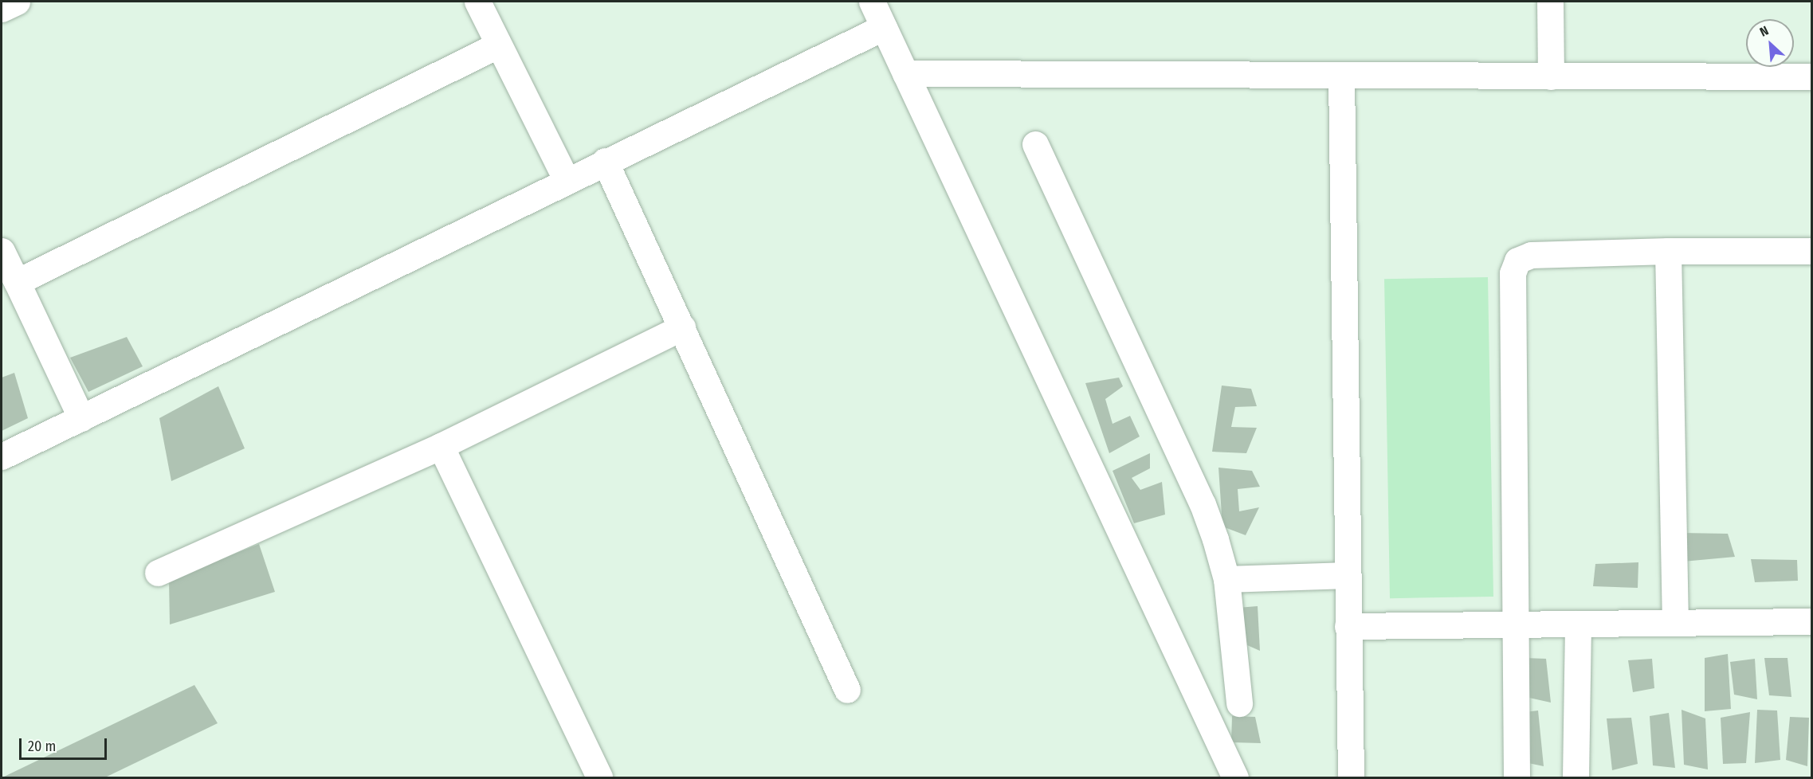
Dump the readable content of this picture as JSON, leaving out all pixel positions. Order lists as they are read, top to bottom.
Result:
{
  "scale_bar": "20 m",
  "north": "top left"
}
